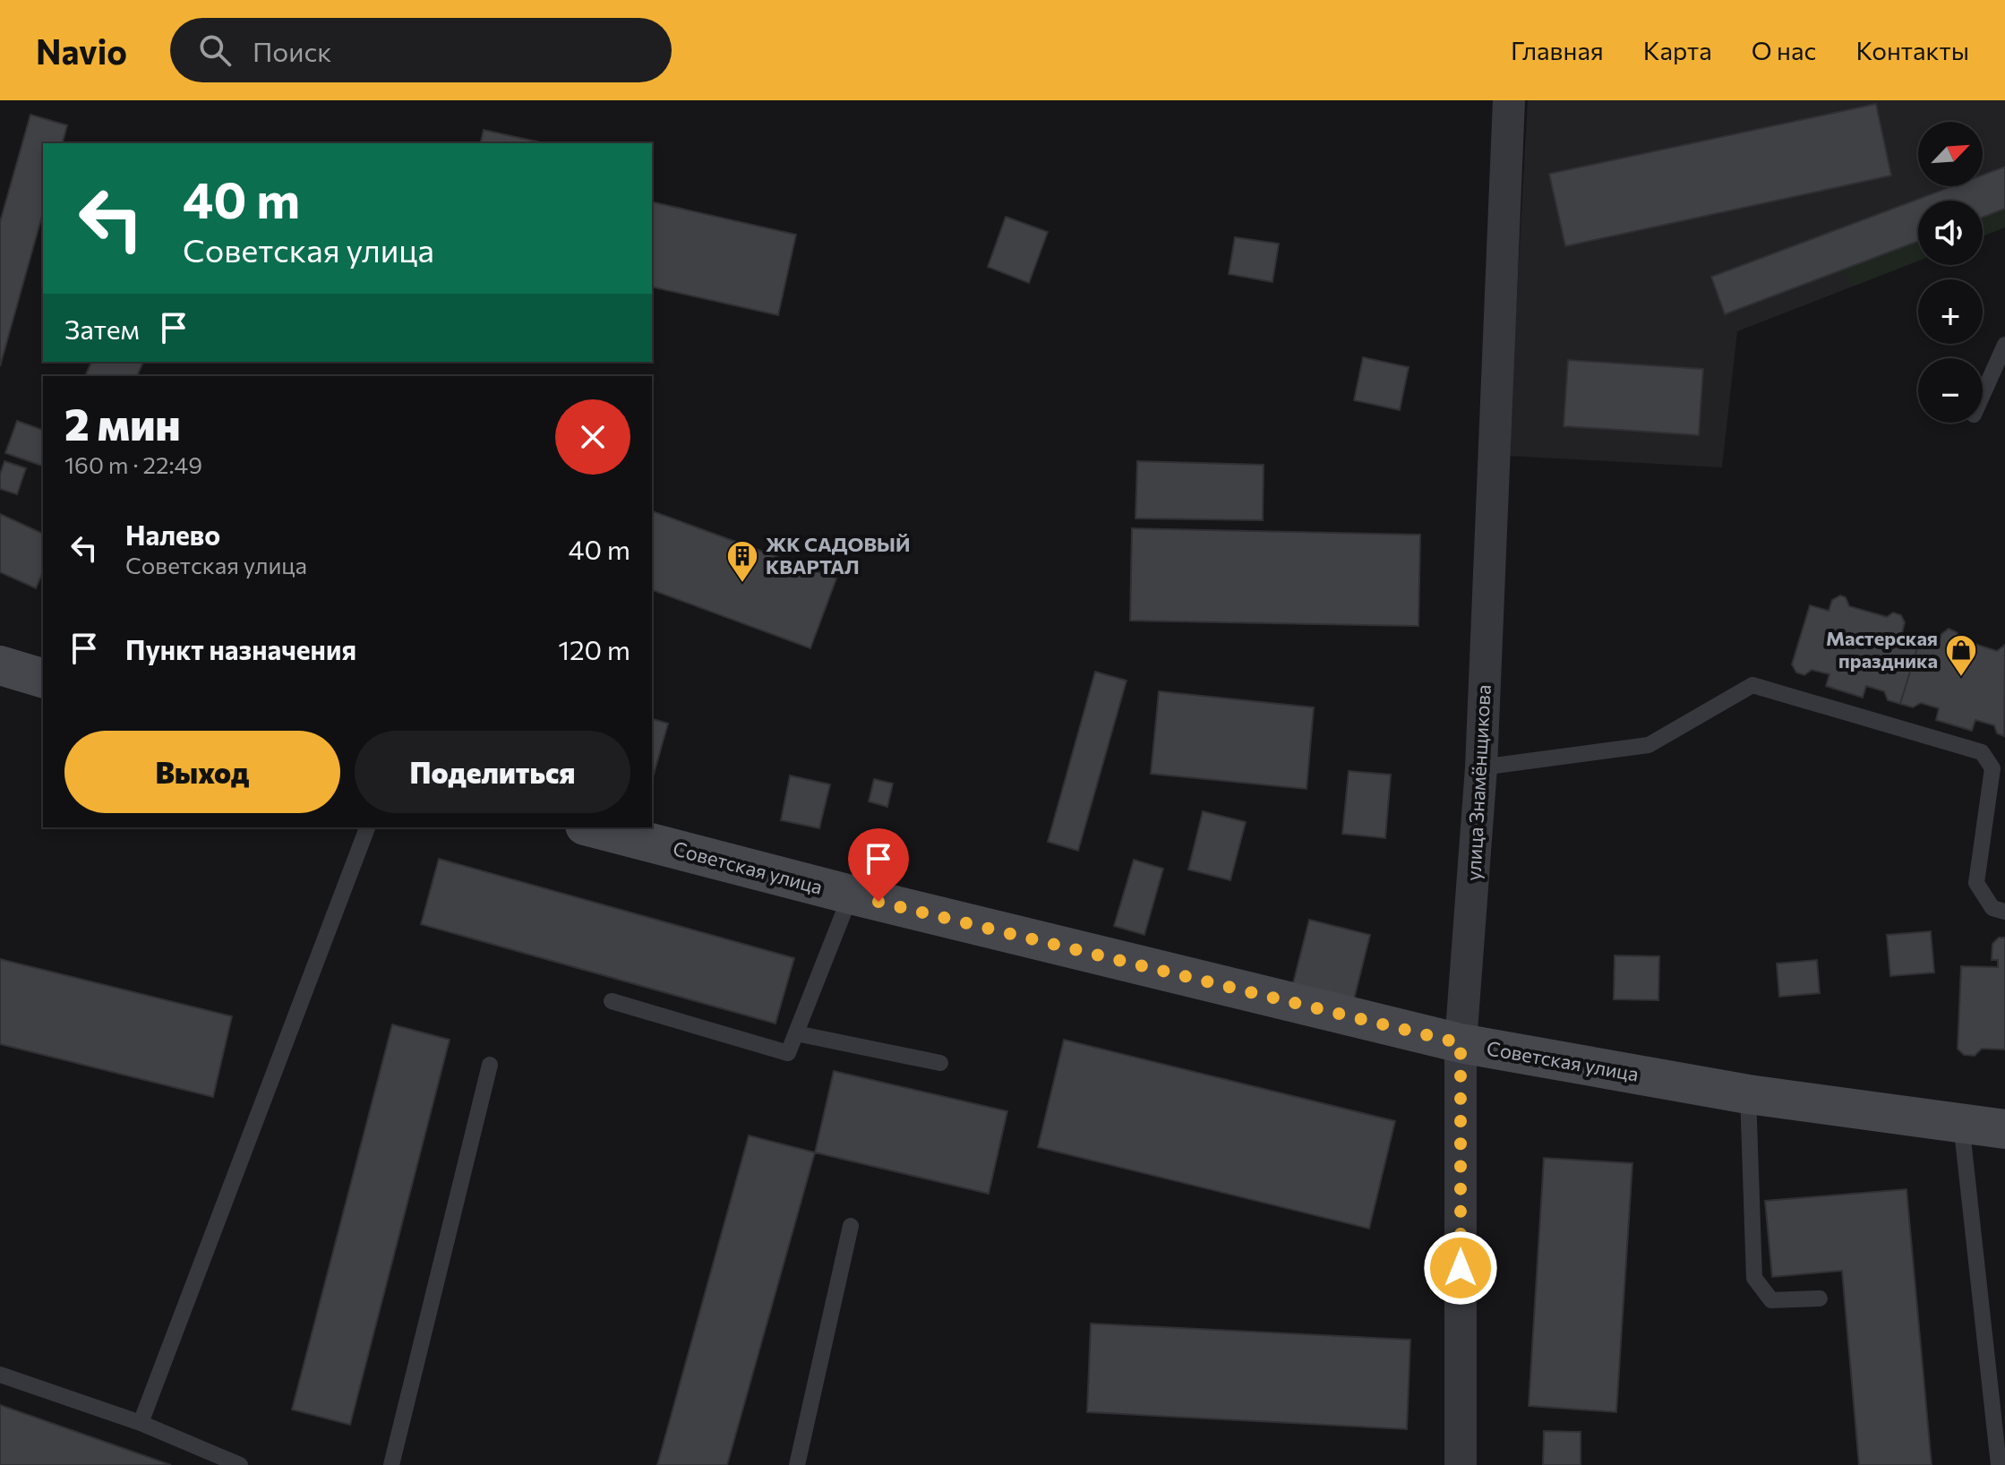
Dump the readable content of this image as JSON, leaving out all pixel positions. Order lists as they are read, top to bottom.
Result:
{
  "streets": {
    "street": ["улица Знамёнщикова", "Советская улица"]
  },
  "crossings": [
    ["улица Знамёнщикова", "Советская улица"]
  ],
  "places": {
    "building": ["ЖК САДОВЫЙ КВАРТАЛ"],
    "shop": ["Мастерская праздника"]
  },
  "north": "top right",
  "page": {
    "header": "Navio",
    "search": "Поиск",
    "nav": [
      "Главная",
      "Карта",
      "О нас",
      "Контакты"
    ],
    "map_buttons": ["+", "−"],
    "turn": ["40 m", "Советская улица"],
    "then": "Затем",
    "heading": ["2 мин", "160 m · 22:49"],
    "list": [
      {
        "name": "Налево",
        "note": "Советская улица",
        "value": "40 m"
      },
      {
        "name": "Пункт назначения",
        "value": "120 m"
      }
    ],
    "buttons": ["Выход", "Поделиться"]
  }
}
